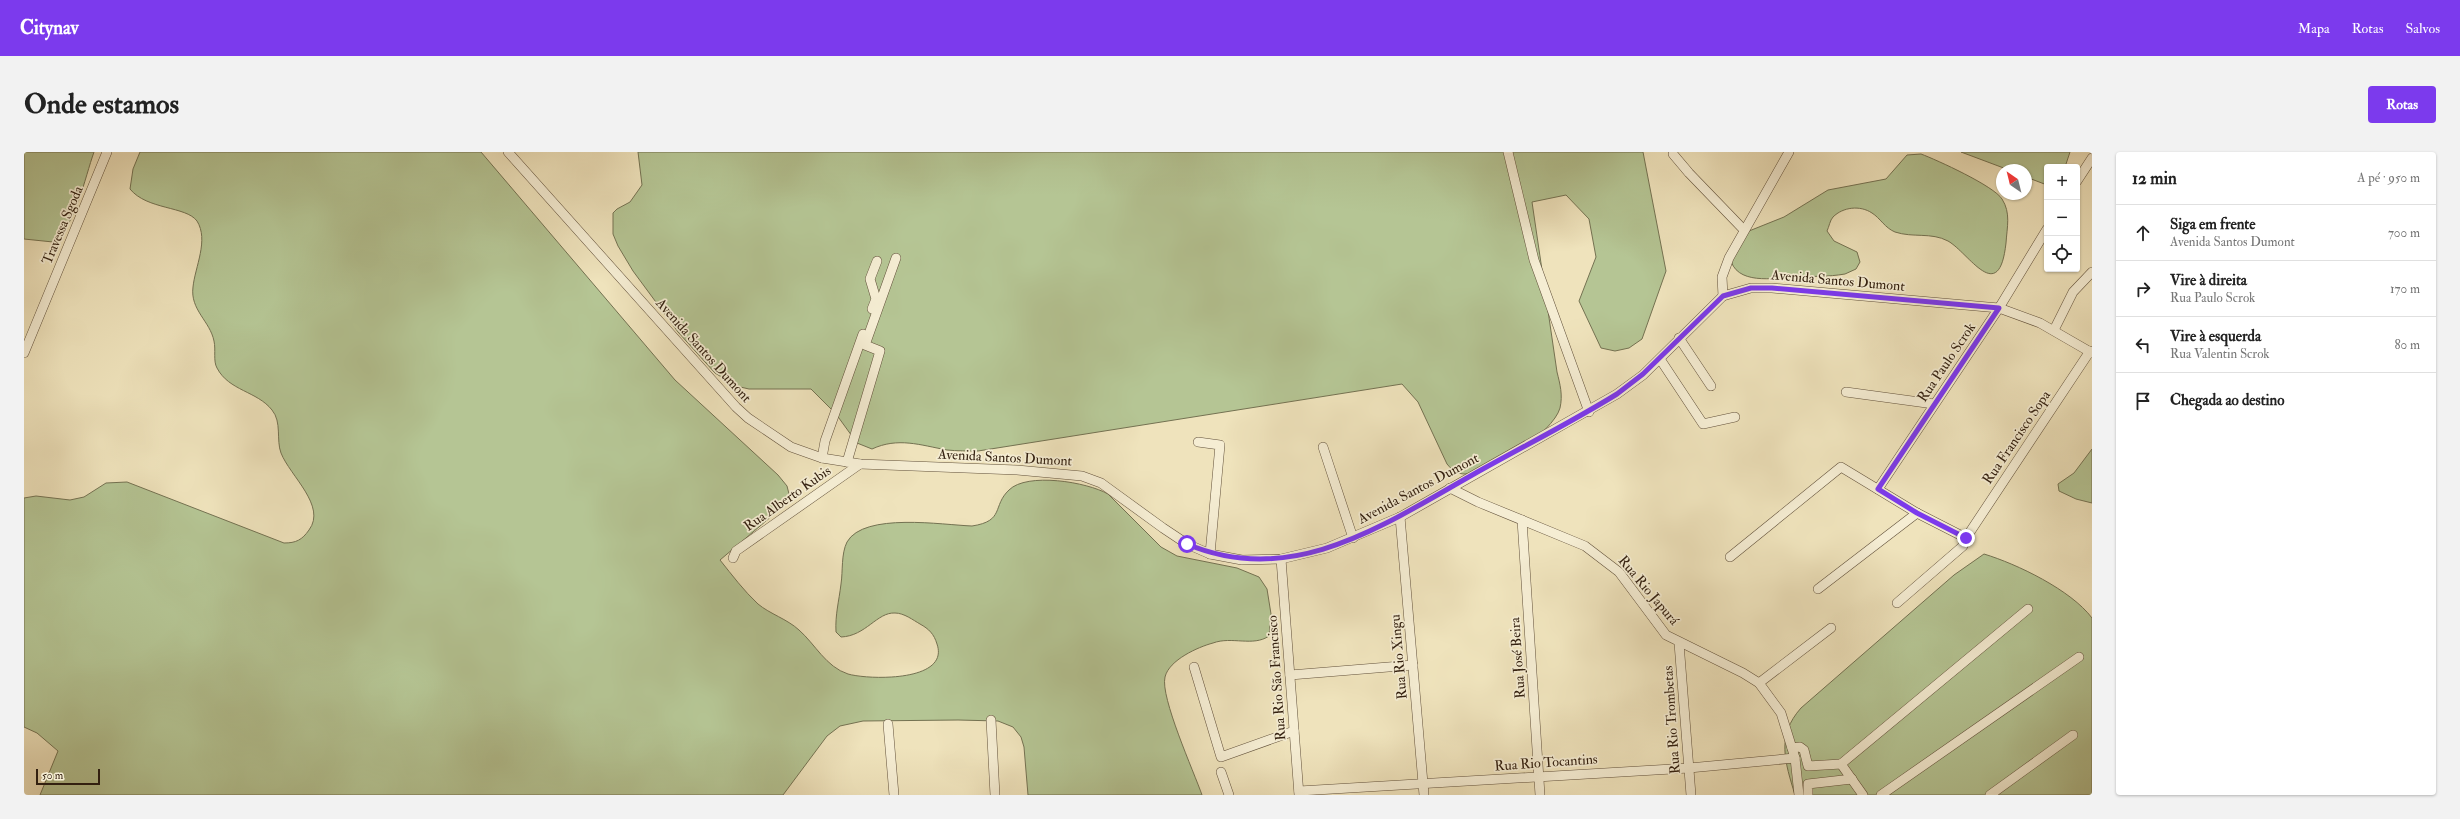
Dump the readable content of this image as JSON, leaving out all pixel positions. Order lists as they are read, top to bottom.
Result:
{
  "streets": {
    "street": [
      "Travessa Sgoda",
      "Avenida Santos Dumont",
      "Rua Paulo Scrok",
      "Rua Francisco Sopa",
      "Rua Alberto Kubis",
      "Rua Rio Japurá",
      "Rua Rio Xingu",
      "Rua José Beira",
      "Rua Rio São Francisco",
      "Rua Rio Trombetas",
      "Rua Rio Tocantins"
    ]
  },
  "crossings": [
    ["Avenida Santos Dumont", "Rua Paulo Scrok"],
    ["Avenida Santos Dumont", "Rua Francisco Sopa"],
    ["Avenida Santos Dumont", "Rua Alberto Kubis"],
    ["Avenida Santos Dumont", "Rua Rio Japurá"],
    ["Avenida Santos Dumont", "Rua Rio Xingu"],
    ["Avenida Santos Dumont", "Rua Rio São Francisco"],
    ["Rua Rio Japurá", "Rua José Beira"],
    ["Rua Rio Japurá", "Rua Rio Trombetas"],
    ["Rua Rio Japurá", "Rua Rio Tocantins"],
    ["Rua Rio Xingu", "Rua Rio Tocantins"],
    ["Rua José Beira", "Rua Rio Tocantins"],
    ["Rua Rio São Francisco", "Rua Rio Tocantins"],
    ["Rua Rio Trombetas", "Rua Rio Tocantins"]
  ],
  "scale_bar": "50 m",
  "north": "top left",
  "page": {
    "header": "Citynav",
    "nav": ["Mapa", "Rotas", "Salvos"],
    "buttons": "Rotas",
    "title": "Onde estamos",
    "heading": ["12 min", "A pé · 950 m"],
    "map_buttons": ["+", "−"],
    "list": [
      ["Siga em frente", "Avenida Santos Dumont", "700 m"],
      ["Vire à direita", "Rua Paulo Scrok", "170 m"],
      ["Vire à esquerda", "Rua Valentin Scrok", "80 m"],
      "Chegada ao destino"
    ],
    "scale": "50 m"
  }
}
